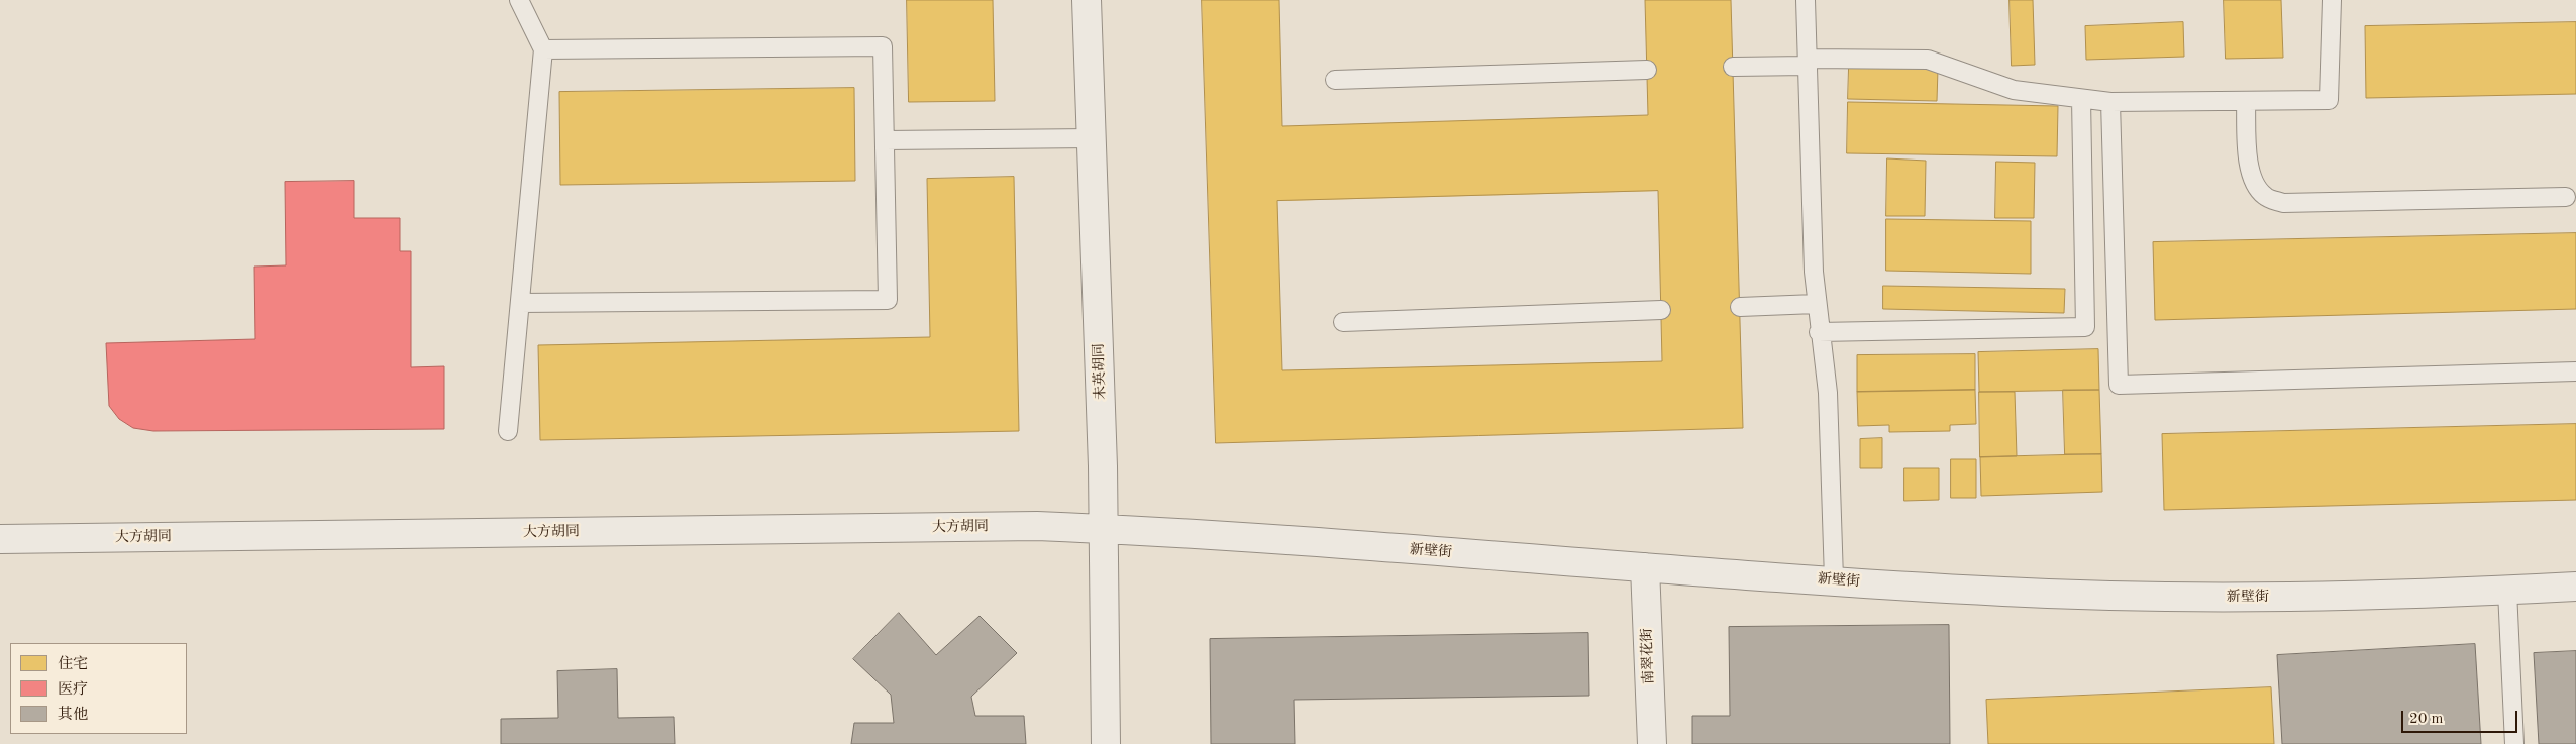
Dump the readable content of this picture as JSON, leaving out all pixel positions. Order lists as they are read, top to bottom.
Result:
{
  "streets": {
    "street": [
      "未英胡同",
      "大方胡同",
      "新壁街",
      "南翠花街"
    ]
  },
  "crossings": [
    ["未英胡同", "大方胡同"],
    ["未英胡同", "新壁街"],
    ["大方胡同", "新壁街"],
    ["新壁街", "南翠花街"]
  ],
  "legend": ["住宅", "医疗", "其他"],
  "scale_bar": "20 m"
}
